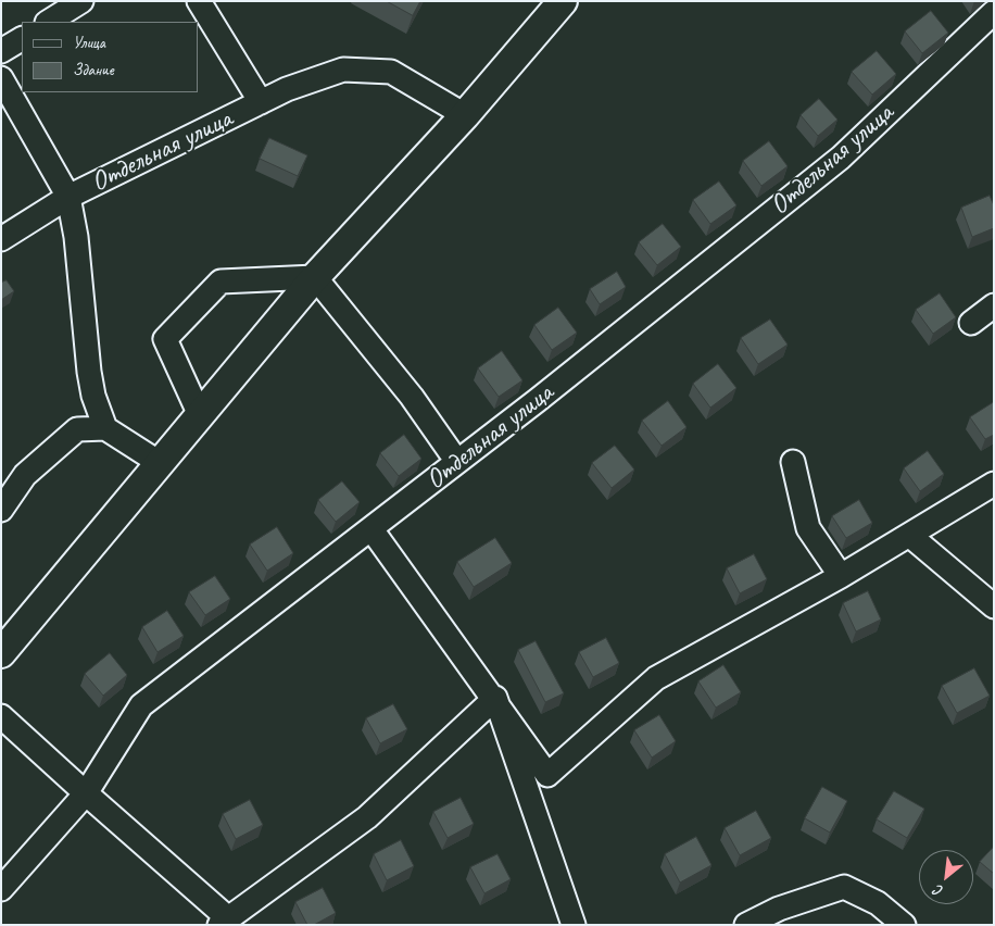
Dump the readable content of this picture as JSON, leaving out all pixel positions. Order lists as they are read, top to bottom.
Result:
{
  "streets": {
    "street": ["Отдельная улица"]
  },
  "legend": ["Улица", "Здание"],
  "north": "bottom left"
}
